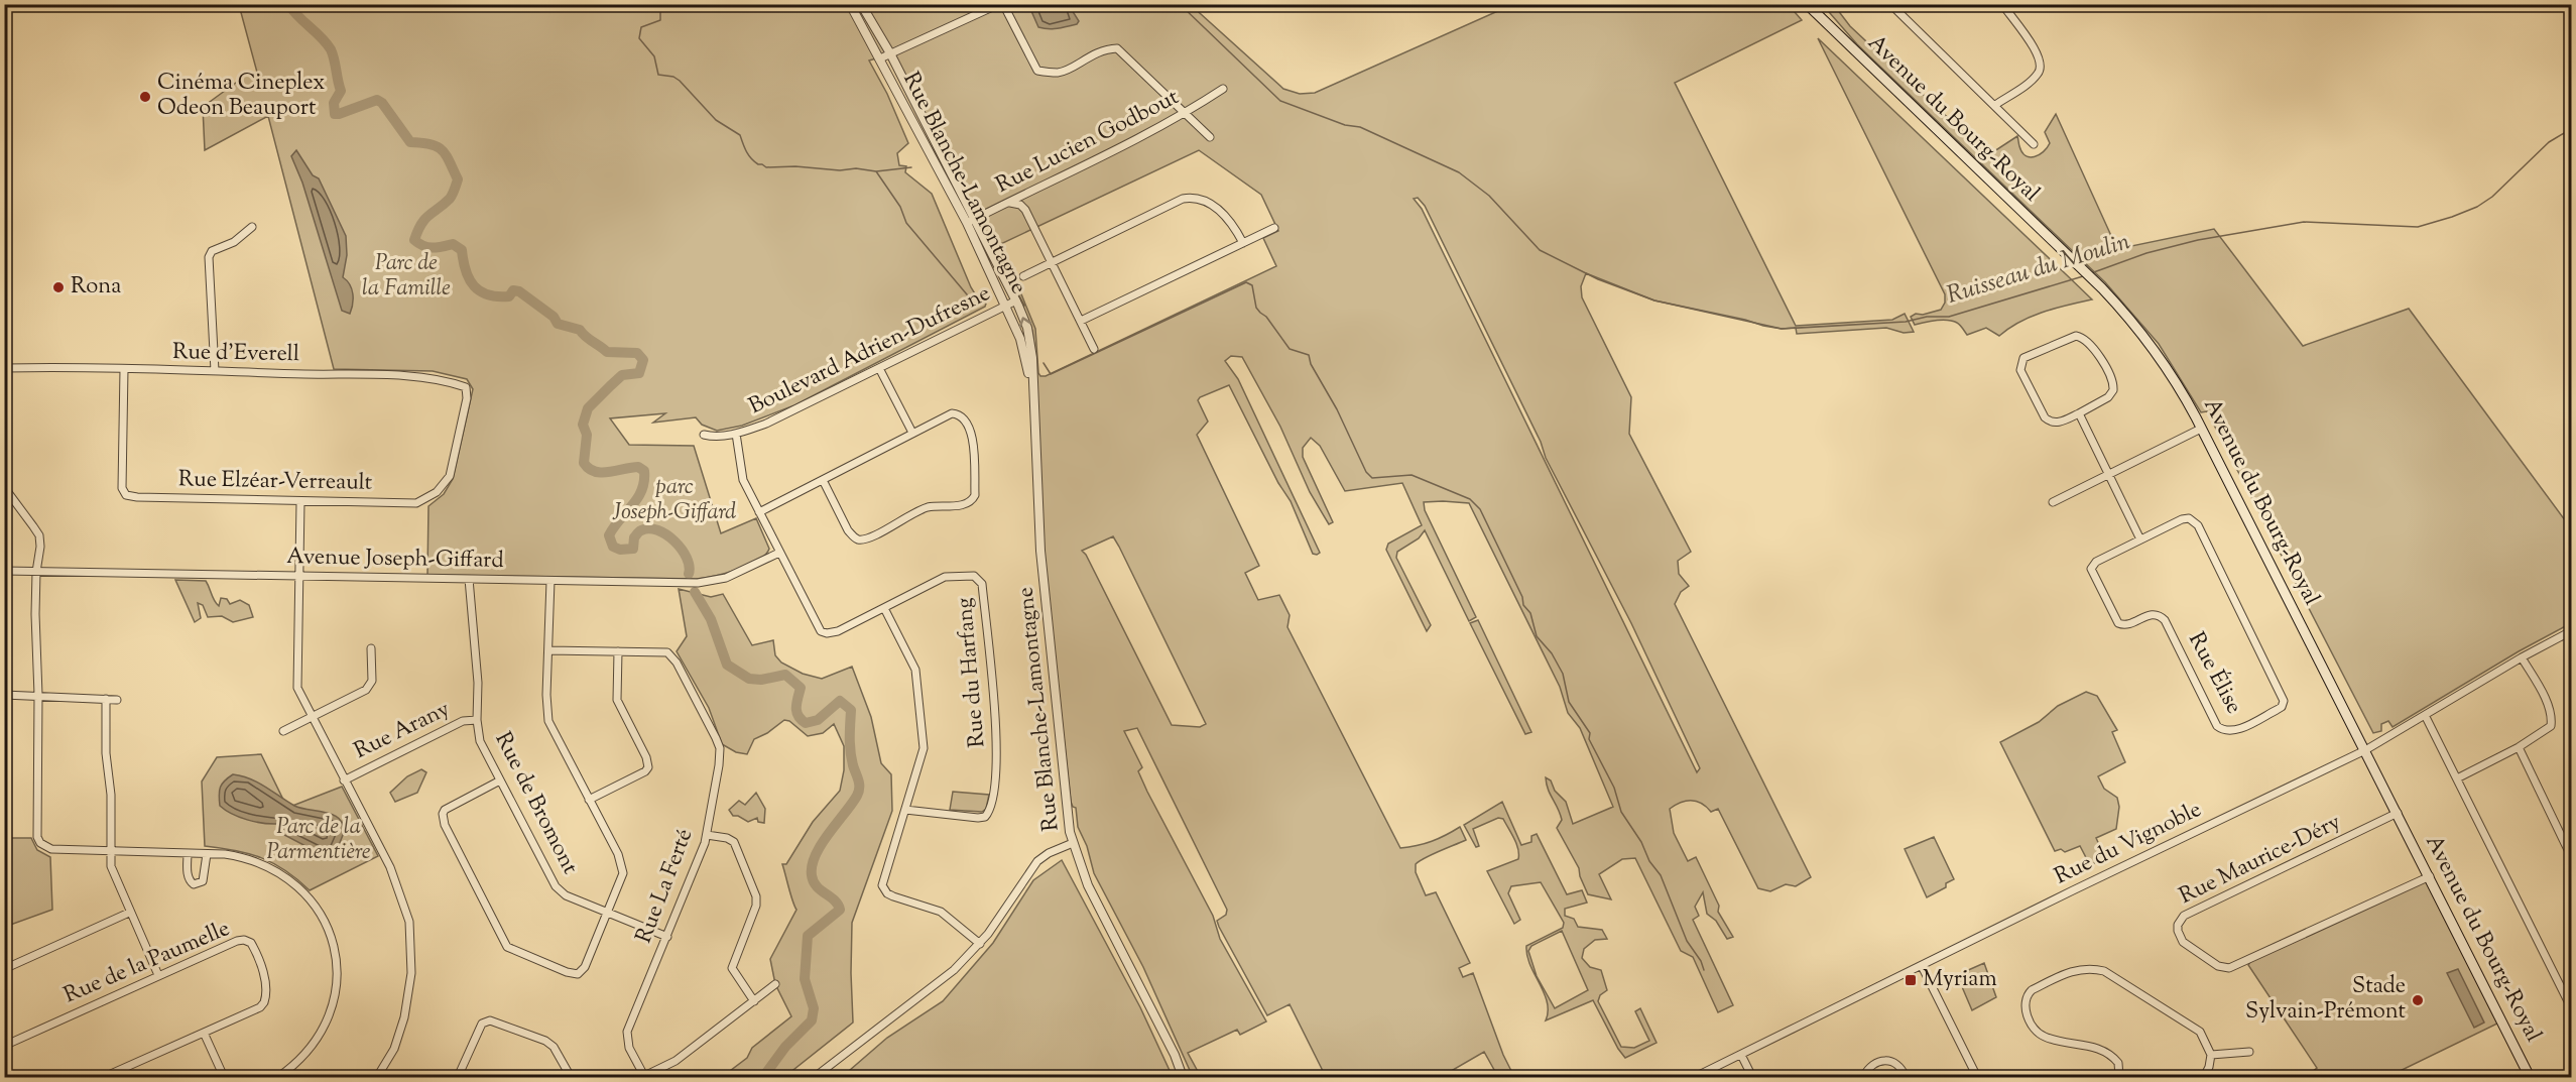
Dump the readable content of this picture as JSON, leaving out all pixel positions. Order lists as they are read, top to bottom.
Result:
{
  "streets": {
    "main road": ["Avenue du Bourg-Royal"],
    "street": [
      "Rue Lucien Godbout",
      "Rue Blanche-Lamontagne",
      "Boulevard Adrien-Dufresne",
      "Rue d'Everell",
      "Rue Elzéar-Verreault",
      "Avenue Joseph-Giffard",
      "Rue du Harfang",
      "Rue Élise",
      "Rue Arany",
      "Rue de Bromont",
      "Rue du Vignoble",
      "Rue Maurice-Déry",
      "Rue La Ferté",
      "Rue de la Paumelle"
    ]
  },
  "crossings": [
    ["Avenue du Bourg-Royal", "Rue du Vignoble"],
    ["Avenue du Bourg-Royal", "Rue Maurice-Déry"],
    ["Rue Lucien Godbout", "Rue Blanche-Lamontagne"],
    ["Rue Blanche-Lamontagne", "Boulevard Adrien-Dufresne"],
    ["Boulevard Adrien-Dufresne", "Rue du Harfang"],
    ["Rue d'Everell", "Rue Elzéar-Verreault"],
    ["Avenue Joseph-Giffard", "Rue du Harfang"],
    ["Avenue Joseph-Giffard", "Rue de Bromont"],
    ["Rue Arany", "Rue de Bromont"],
    ["Rue de Bromont", "Rue La Ferté"]
  ],
  "water": ["Ruisseau du Moulin"],
  "parks": ["Parc de la Famille", "parc Joseph-Giffard", "Parc de la Parmentière"],
  "places": {
    "other": ["Cinéma Cineplex Odeon Beauport", "Rona", "Stade Sylvain-Prémont"],
    "transit": ["Myriam"]
  }
}
